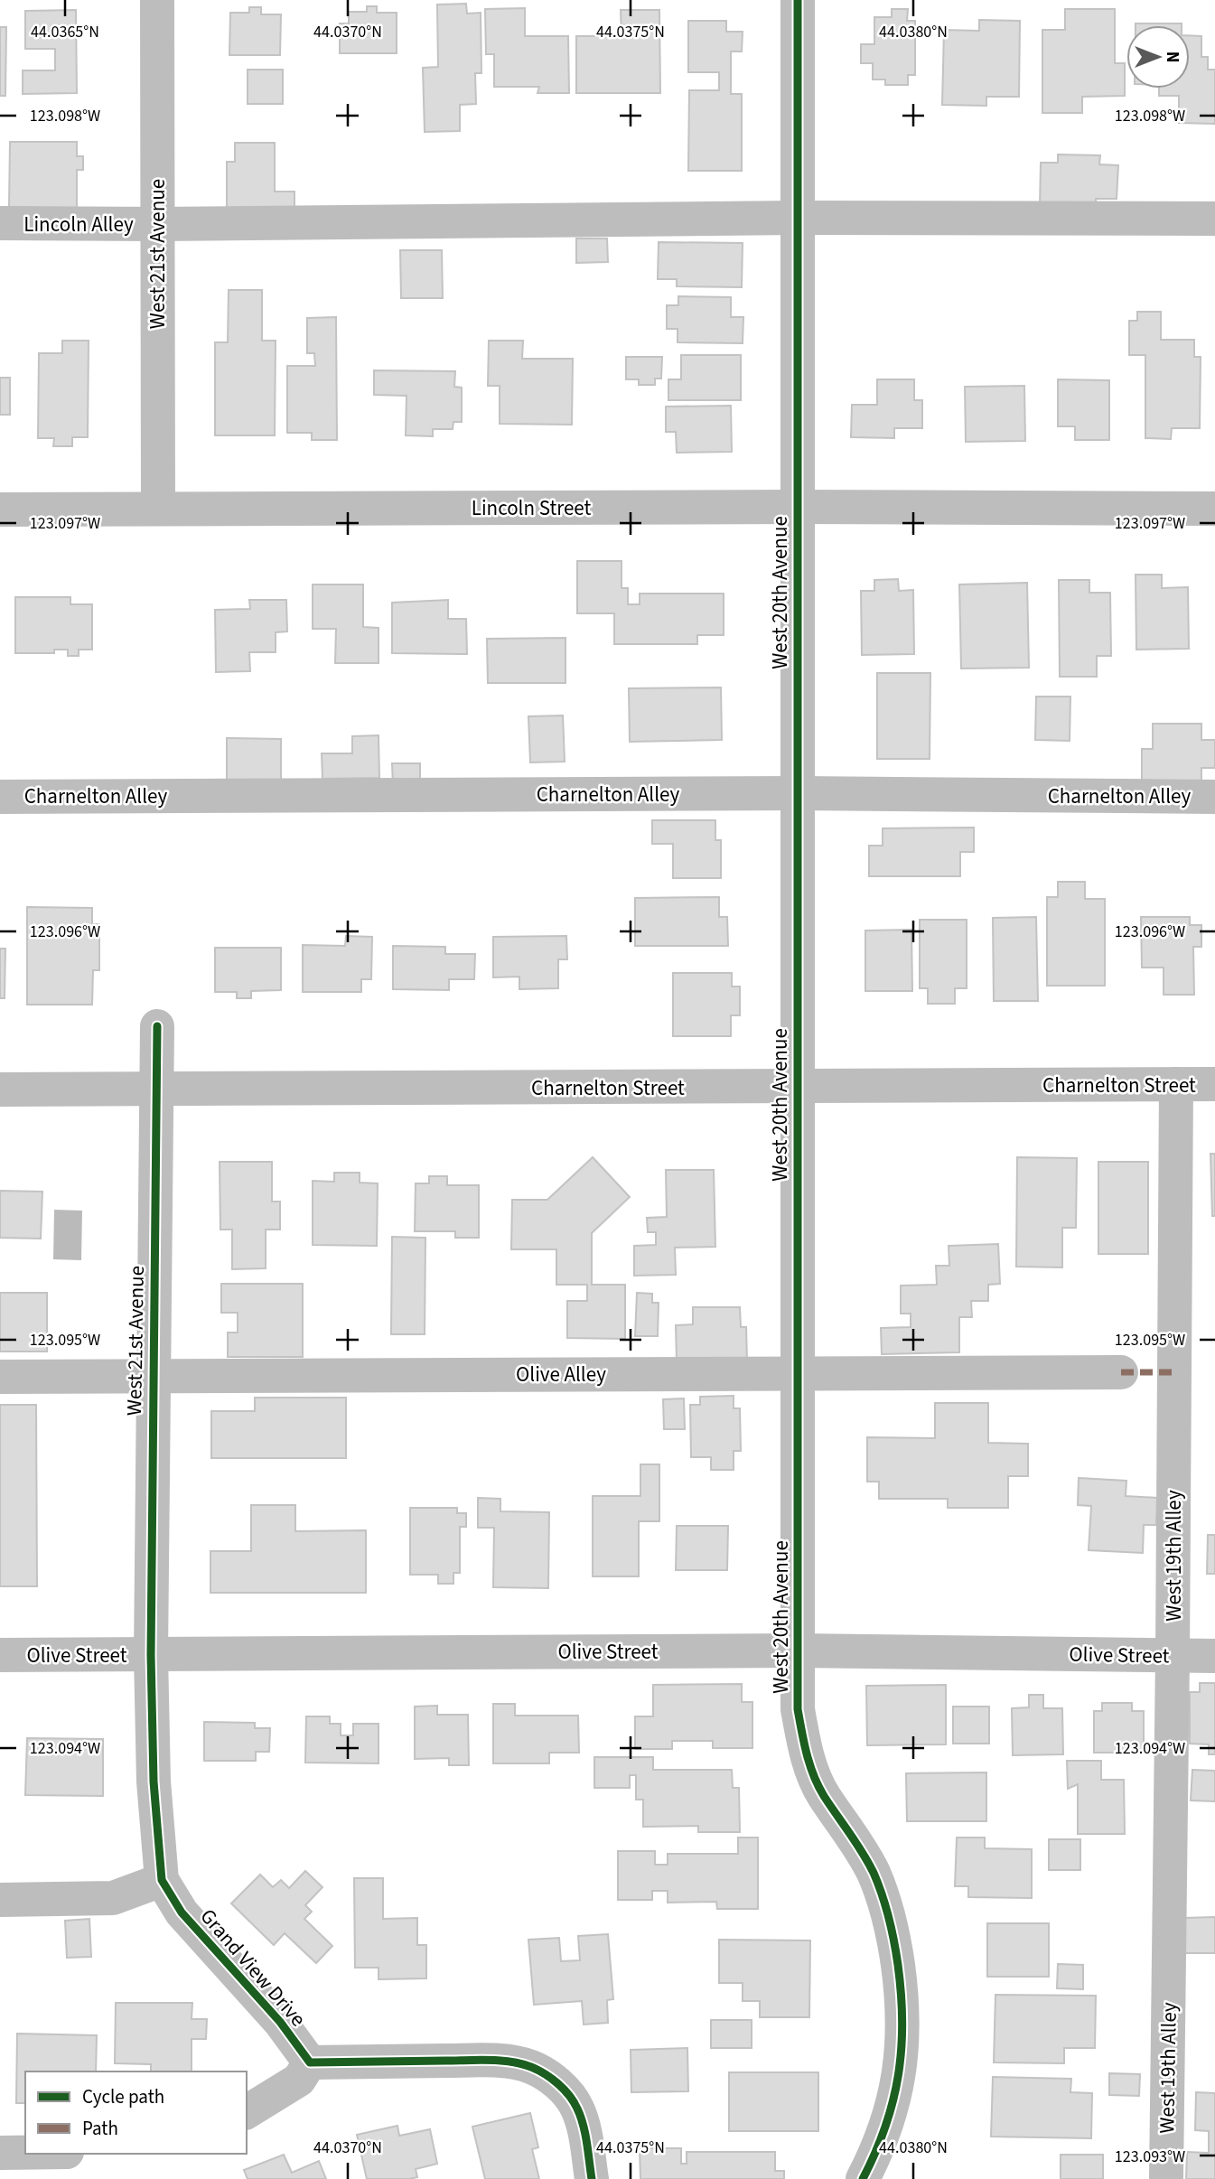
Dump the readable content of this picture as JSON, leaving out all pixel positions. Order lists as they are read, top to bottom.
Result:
{
  "streets": {
    "street": [
      "Lincoln Alley",
      "West 21st Avenue",
      "Lincoln Street",
      "West 20th Avenue",
      "Charnelton Alley",
      "Charnelton Street",
      "Olive Alley",
      "West 19th Alley",
      "Olive Street",
      "Grand View Drive"
    ]
  },
  "crossings": [
    ["Lincoln Alley", "West 21st Avenue"],
    ["Lincoln Alley", "West 20th Avenue"],
    ["West 21st Avenue", "Lincoln Street"],
    ["West 21st Avenue", "Charnelton Street"],
    ["West 21st Avenue", "Olive Alley"],
    ["West 21st Avenue", "Olive Street"],
    ["West 21st Avenue", "Grand View Drive"],
    ["Lincoln Street", "West 20th Avenue"],
    ["West 20th Avenue", "Charnelton Alley"],
    ["West 20th Avenue", "Charnelton Street"],
    ["West 20th Avenue", "Olive Alley"],
    ["West 20th Avenue", "Olive Street"],
    ["Charnelton Street", "West 19th Alley"],
    ["West 19th Alley", "Olive Street"],
    ["Olive Street", "Grand View Drive"]
  ],
  "legend": ["Cycle path", "Path"],
  "north": "right",
  "coordinates": [
    "44.0365°N",
    "44.0370°N",
    "44.0375°N",
    "44.0380°N",
    "123.098°W",
    "123.097°W",
    "123.096°W",
    "123.095°W",
    "123.094°W",
    "123.093°W"
  ]
}
